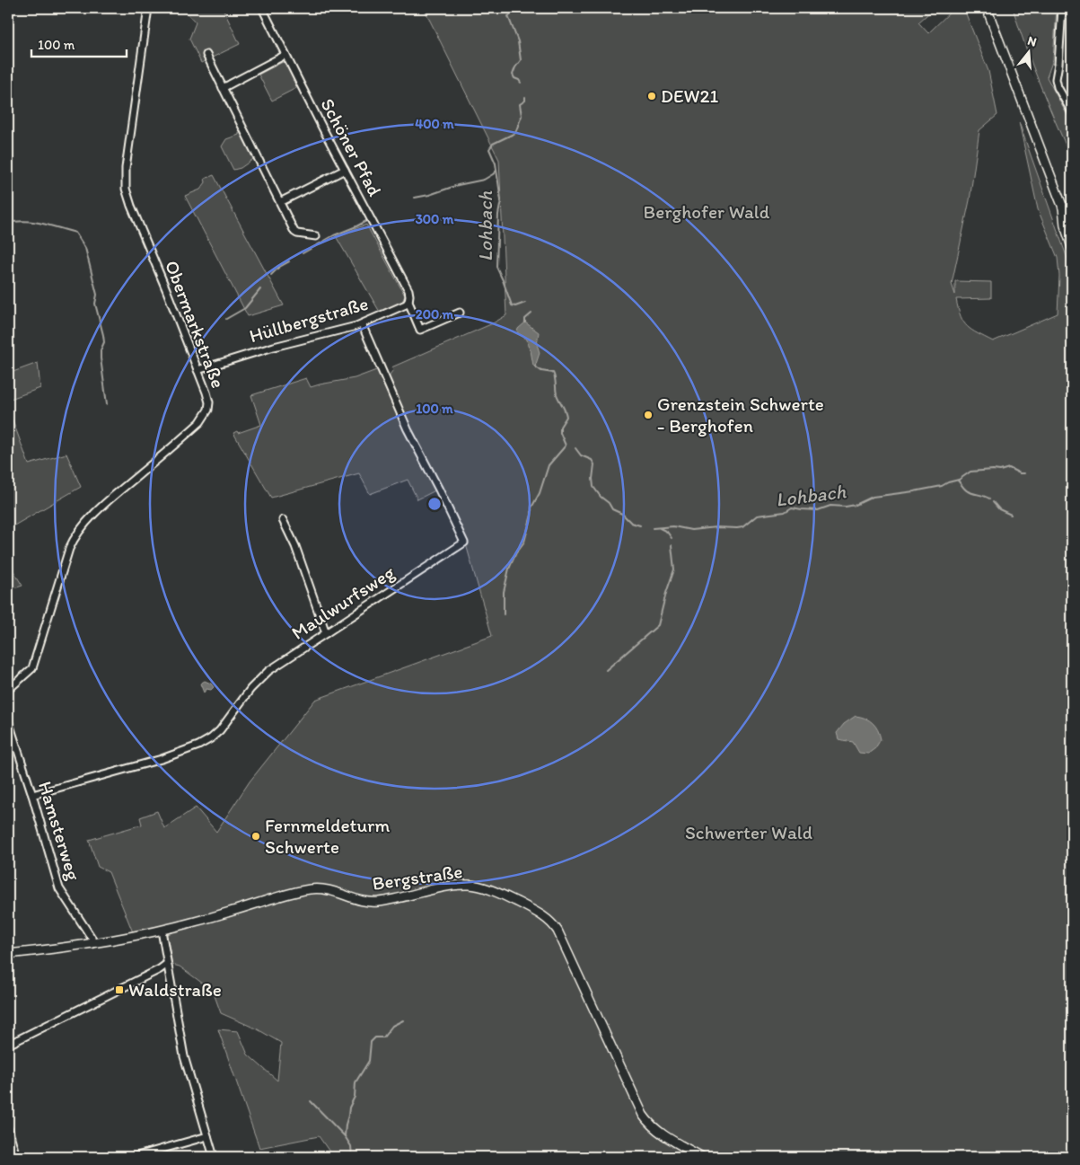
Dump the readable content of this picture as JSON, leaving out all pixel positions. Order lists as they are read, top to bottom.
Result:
{
  "streets": {
    "main road": ["Bergstraße"],
    "street": [
      "Schöner Pfad",
      "Hüllbergstraße",
      "Obermarkstraße",
      "Maulwurfsweg",
      "Hamsterweg"
    ]
  },
  "crossings": [
    ["Schöner Pfad", "Hüllbergstraße"],
    ["Hüllbergstraße", "Obermarkstraße"],
    ["Hüllbergstraße", "Maulwurfsweg"],
    ["Maulwurfsweg", "Hamsterweg"],
    ["Hamsterweg", "Bergstraße"]
  ],
  "water": ["Lohbach"],
  "parks": ["Berghofer Wald", "Schwerter Wald"],
  "places": {
    "other": ["DEW21", "Grenzstein Schwerte - Berghofen", "Fernmeldeturm Schwerte"],
    "transit": ["Waldstraße"]
  },
  "scale_bar": "100 m",
  "north": "top",
  "rings": [
    "400 m",
    "300 m",
    "200 m",
    "100 m"
  ]
}
